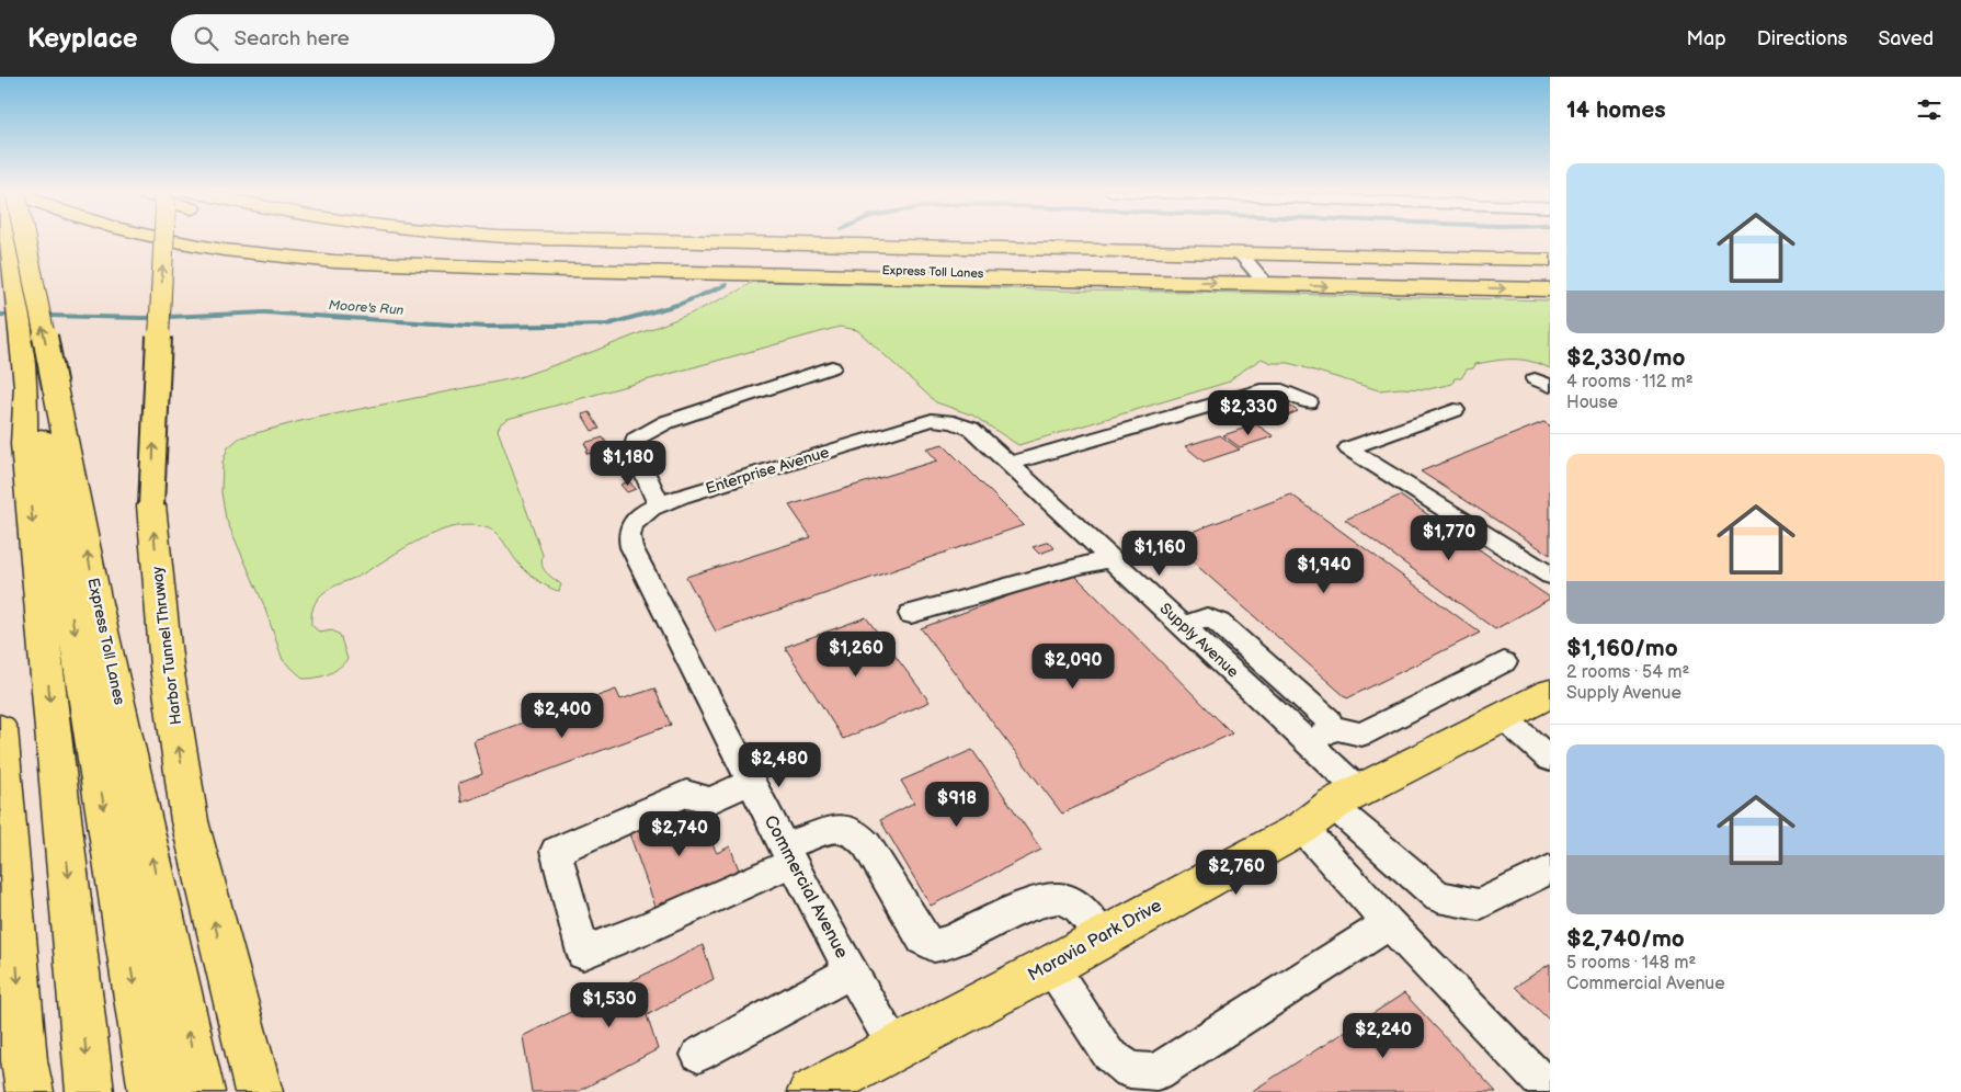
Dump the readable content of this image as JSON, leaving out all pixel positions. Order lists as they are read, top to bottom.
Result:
{
  "streets": {
    "main road": ["Express Toll Lanes", "Harbor Tunnel Thruway", "Moravia Park Drive"],
    "street": ["Enterprise Avenue", "Supply Avenue", "Commercial Avenue"]
  },
  "crossings": [
    ["Enterprise Avenue", "Supply Avenue"],
    ["Enterprise Avenue", "Commercial Avenue"],
    ["Supply Avenue", "Moravia Park Drive"],
    ["Commercial Avenue", "Moravia Park Drive"]
  ],
  "water": ["Moore's Run"],
  "page": {
    "header": "Keyplace",
    "search": "Search here",
    "nav": ["Map", "Directions", "Saved"],
    "heading": "14 homes",
    "list": [
      {
        "name": "$2,330/mo",
        "note": "4 rooms · 112 m² · House"
      },
      {
        "name": "$1,160/mo",
        "note": "2 rooms · 54 m² · Supply Avenue"
      },
      {
        "name": "$2,740/mo",
        "note": "5 rooms · 148 m² · Commercial Avenue"
      }
    ],
    "price": [
      "$2,330",
      "$1,180",
      "$1,770",
      "$1,160",
      "$1,940",
      "$1,260",
      "$2,090",
      "$2,400",
      "$2,480",
      "$918",
      "$2,740",
      "$2,760",
      "$1,530",
      "$2,240"
    ]
  }
}
